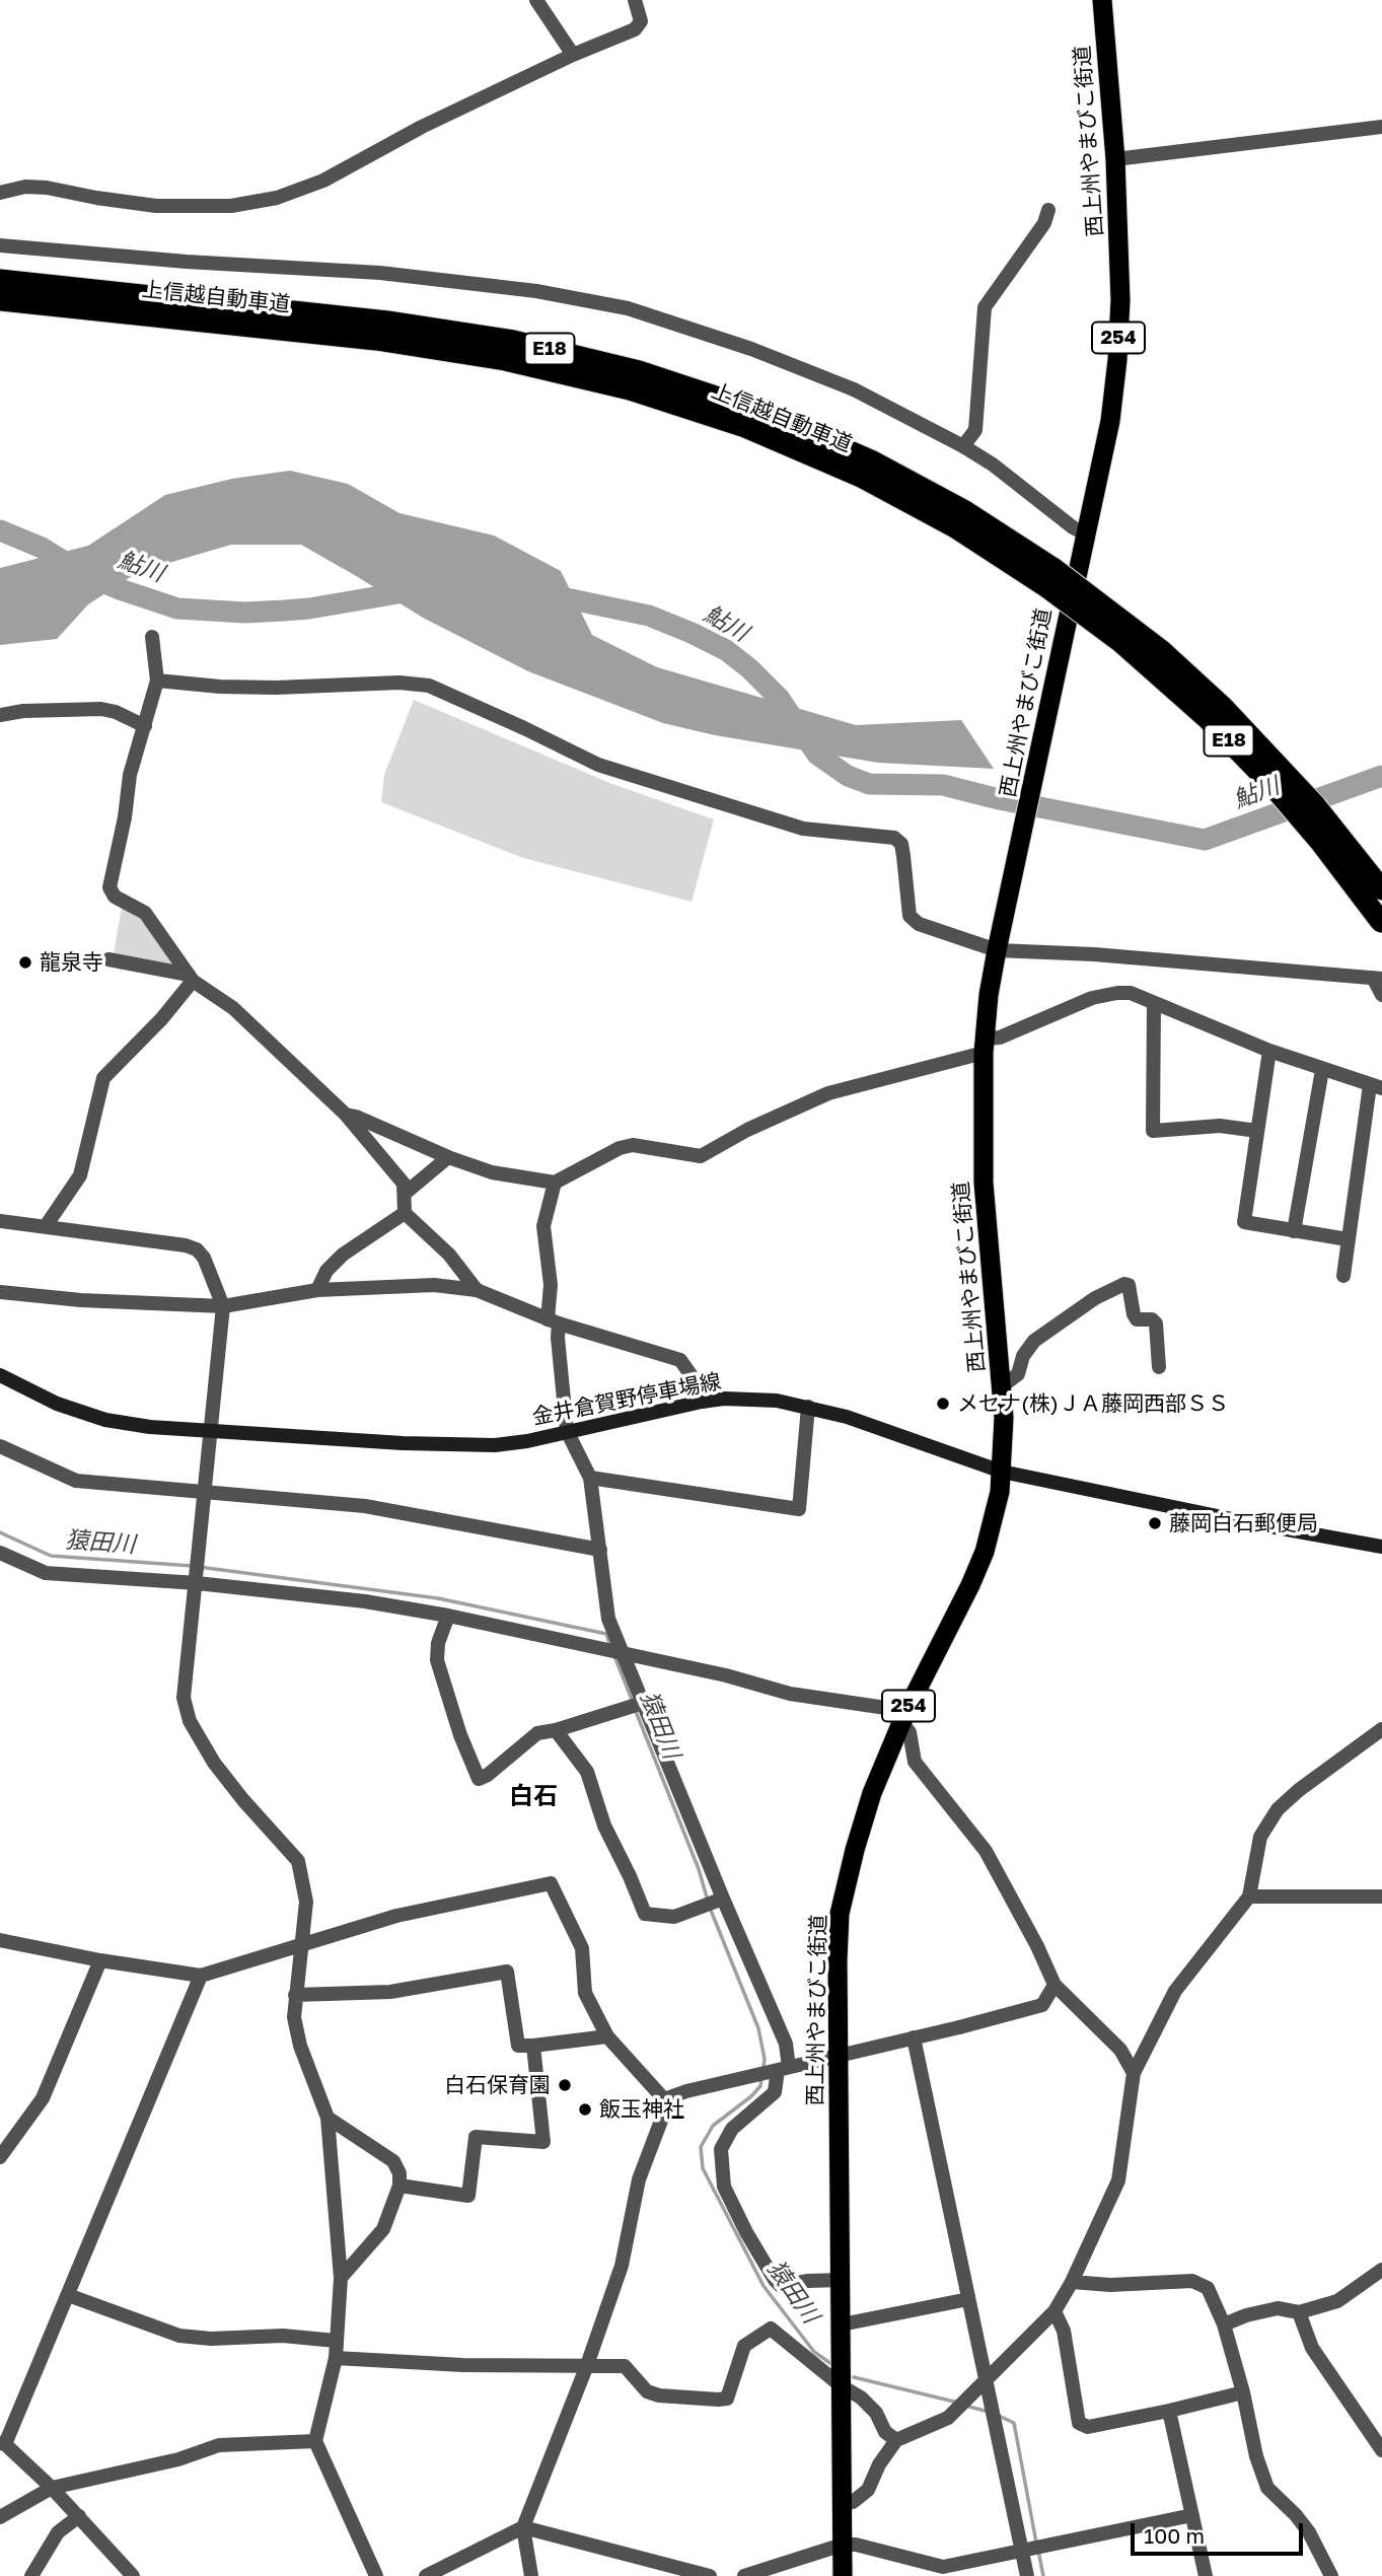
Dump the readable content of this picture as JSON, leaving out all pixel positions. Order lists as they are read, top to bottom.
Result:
{
  "streets": {
    "highway": [
      "西上州やまびこ街道",
      "上信越自動車道",
      "254",
      "E18"
    ],
    "main road": ["金井倉賀野停車場線"]
  },
  "crossings": [
    ["西上州やまびこ街道", "金井倉賀野停車場線"]
  ],
  "districts": ["白石"],
  "water": ["鮎川", "猿田川"],
  "places": [
    "龍泉寺",
    "メセナ(株)ＪＡ藤岡西部ＳＳ",
    "藤岡白石郵便局",
    "白石保育園",
    "飯玉神社"
  ],
  "scale_bar": "100 m"
}
